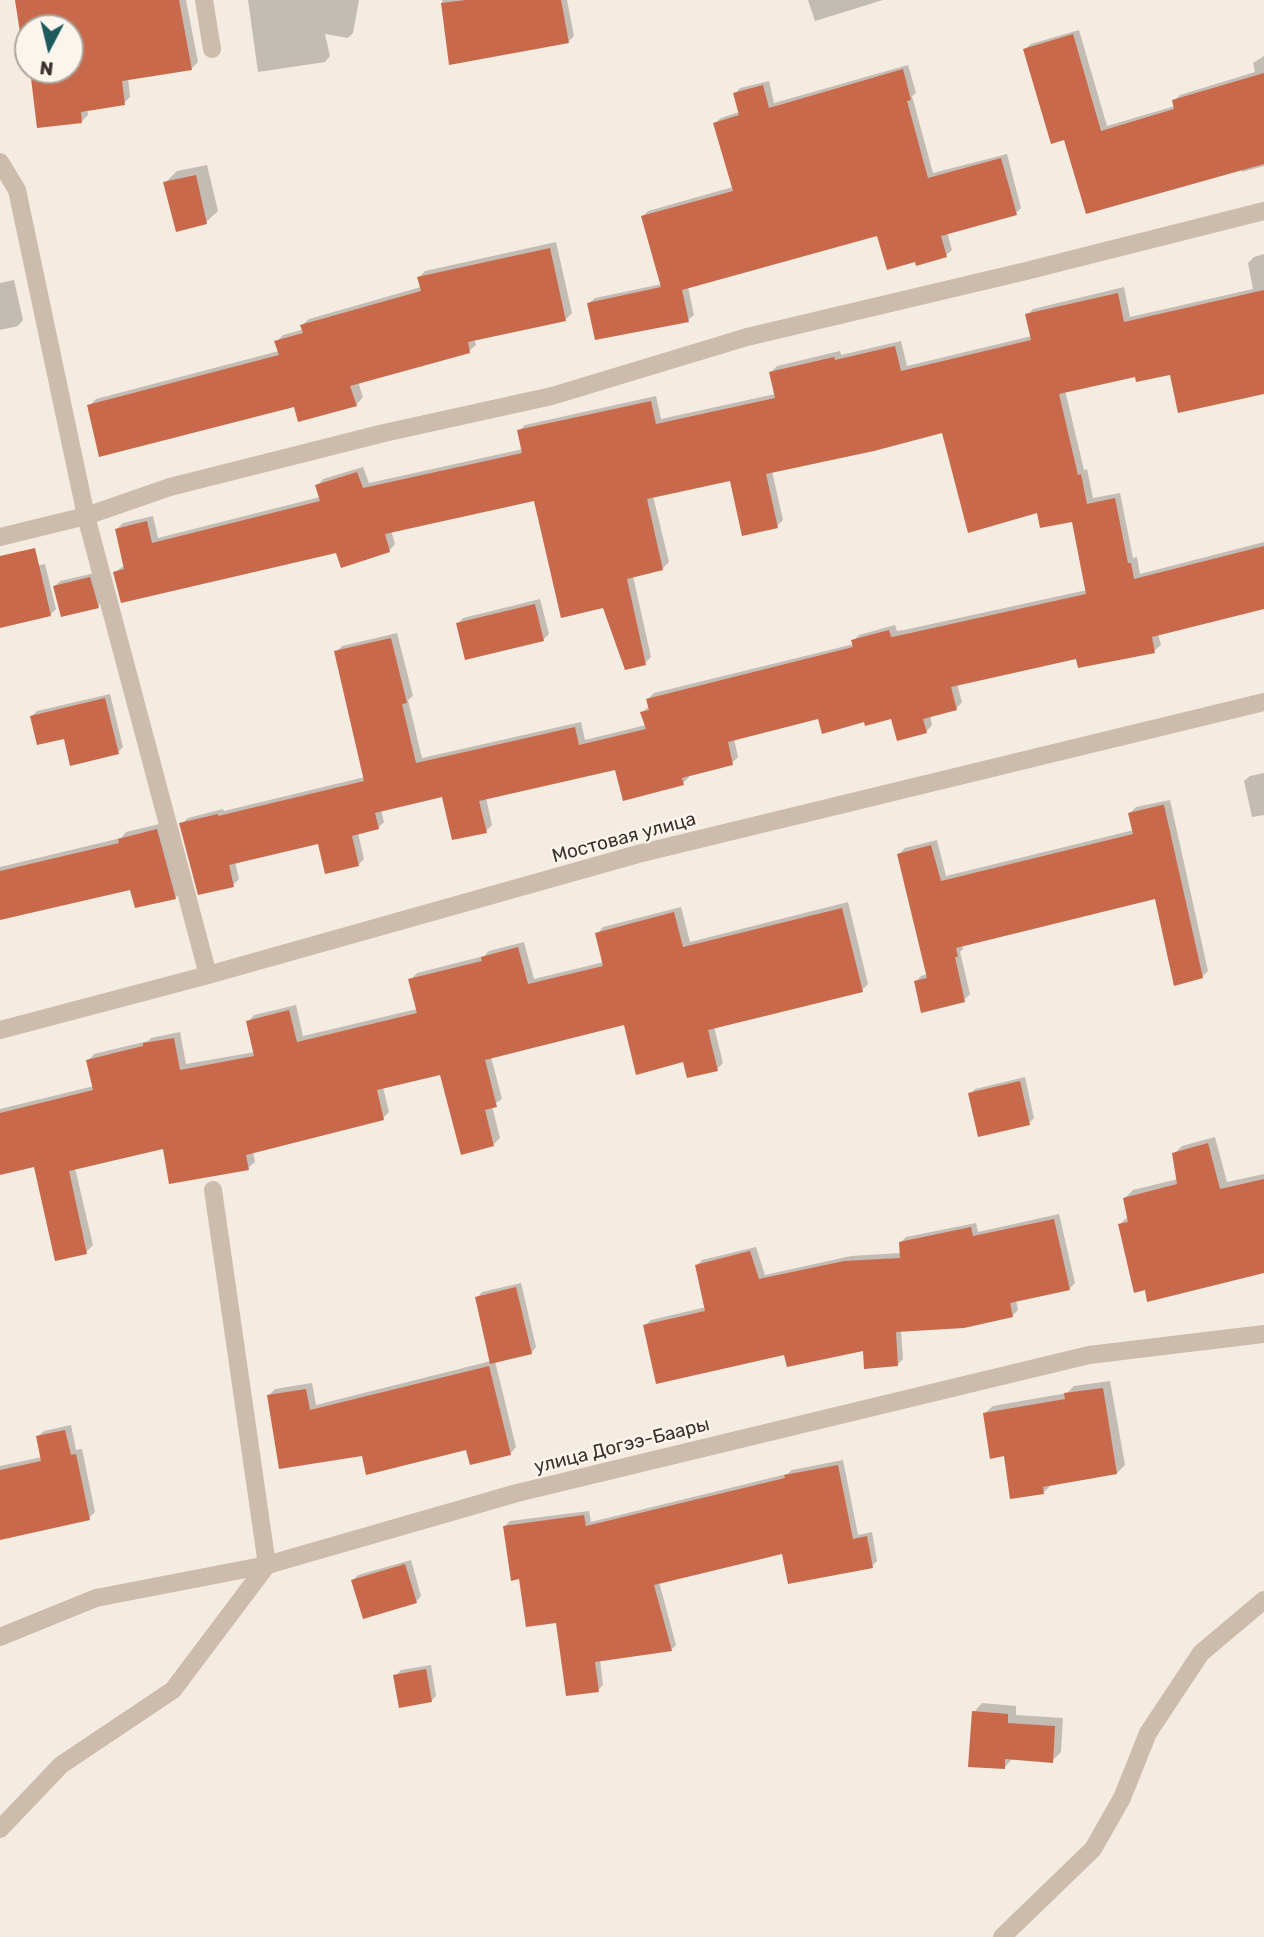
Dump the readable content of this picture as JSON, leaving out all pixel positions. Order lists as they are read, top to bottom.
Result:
{
  "streets": {
    "street": ["Мостовая улица", "улица Догээ-Баары"]
  },
  "north": "bottom"
}
